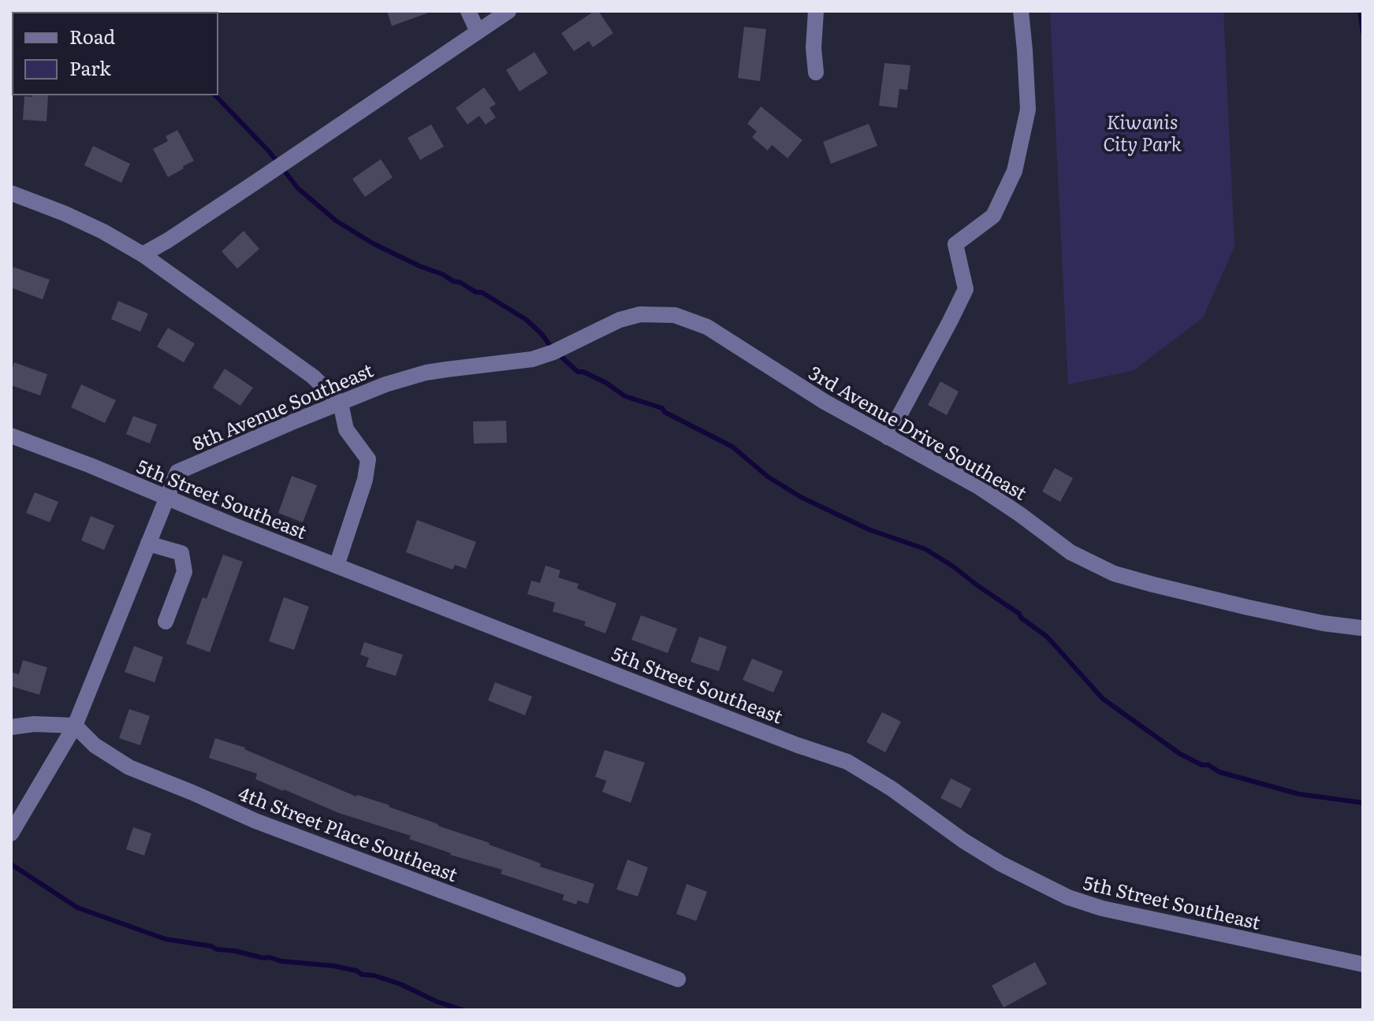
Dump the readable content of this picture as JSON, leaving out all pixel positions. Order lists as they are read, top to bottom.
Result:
{
  "streets": {
    "street": [
      "8th Avenue Southeast",
      "3rd Avenue Drive Southeast",
      "5th Street Southeast",
      "4th Street Place Southeast"
    ]
  },
  "crossings": [
    ["8th Avenue Southeast", "3rd Avenue Drive Southeast"],
    ["8th Avenue Southeast", "5th Street Southeast"],
    ["8th Avenue Southeast", "4th Street Place Southeast"]
  ],
  "parks": ["Kiwanis City Park"],
  "legend": ["Road", "Park"]
}
